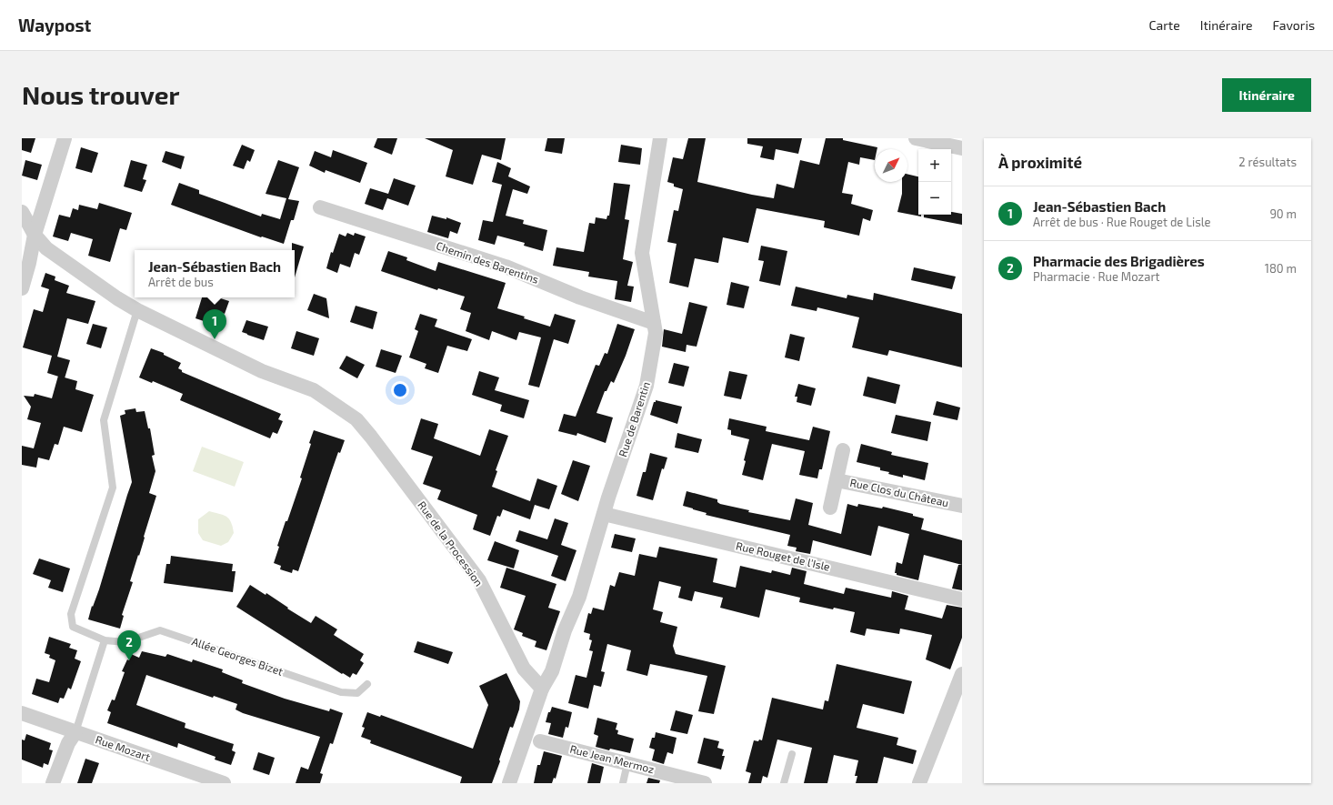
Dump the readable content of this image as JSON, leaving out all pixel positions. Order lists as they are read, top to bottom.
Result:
{
  "streets": {
    "street": [
      "Chemin des Barentins",
      "Rue de Barentin",
      "Rue Clos du Château",
      "Rue de la Procession",
      "Rue Rouget de l'Isle",
      "Rue Mozart",
      "Rue Jean Mermoz"
    ],
    "lane": ["Allée Georges Bizet"]
  },
  "crossings": [
    ["Chemin des Barentins", "Rue de Barentin"],
    ["Rue de Barentin", "Rue de la Procession"],
    ["Rue de Barentin", "Rue Rouget de l'Isle"],
    ["Rue de la Procession", "Allée Georges Bizet"]
  ],
  "north": "top right",
  "page": {
    "header": "Waypost",
    "nav": ["Carte", "Itinéraire", "Favoris"],
    "buttons": "Itinéraire",
    "title": "Nous trouver",
    "heading": ["À proximité", "2 résultats"],
    "map_buttons": ["+", "−"],
    "list": [
      {
        "mark": "1",
        "name": "Jean-Sébastien Bach",
        "note": "Arrêt de bus · Rue Rouget de Lisle",
        "value": "90 m"
      },
      {
        "mark": "2",
        "name": "Pharmacie des Brigadières",
        "note": "Pharmacie · Rue Mozart",
        "value": "180 m"
      }
    ],
    "popup": ["Jean-Sébastien Bach", "Arrêt de bus"],
    "pins": ["1", "2"]
  }
}
